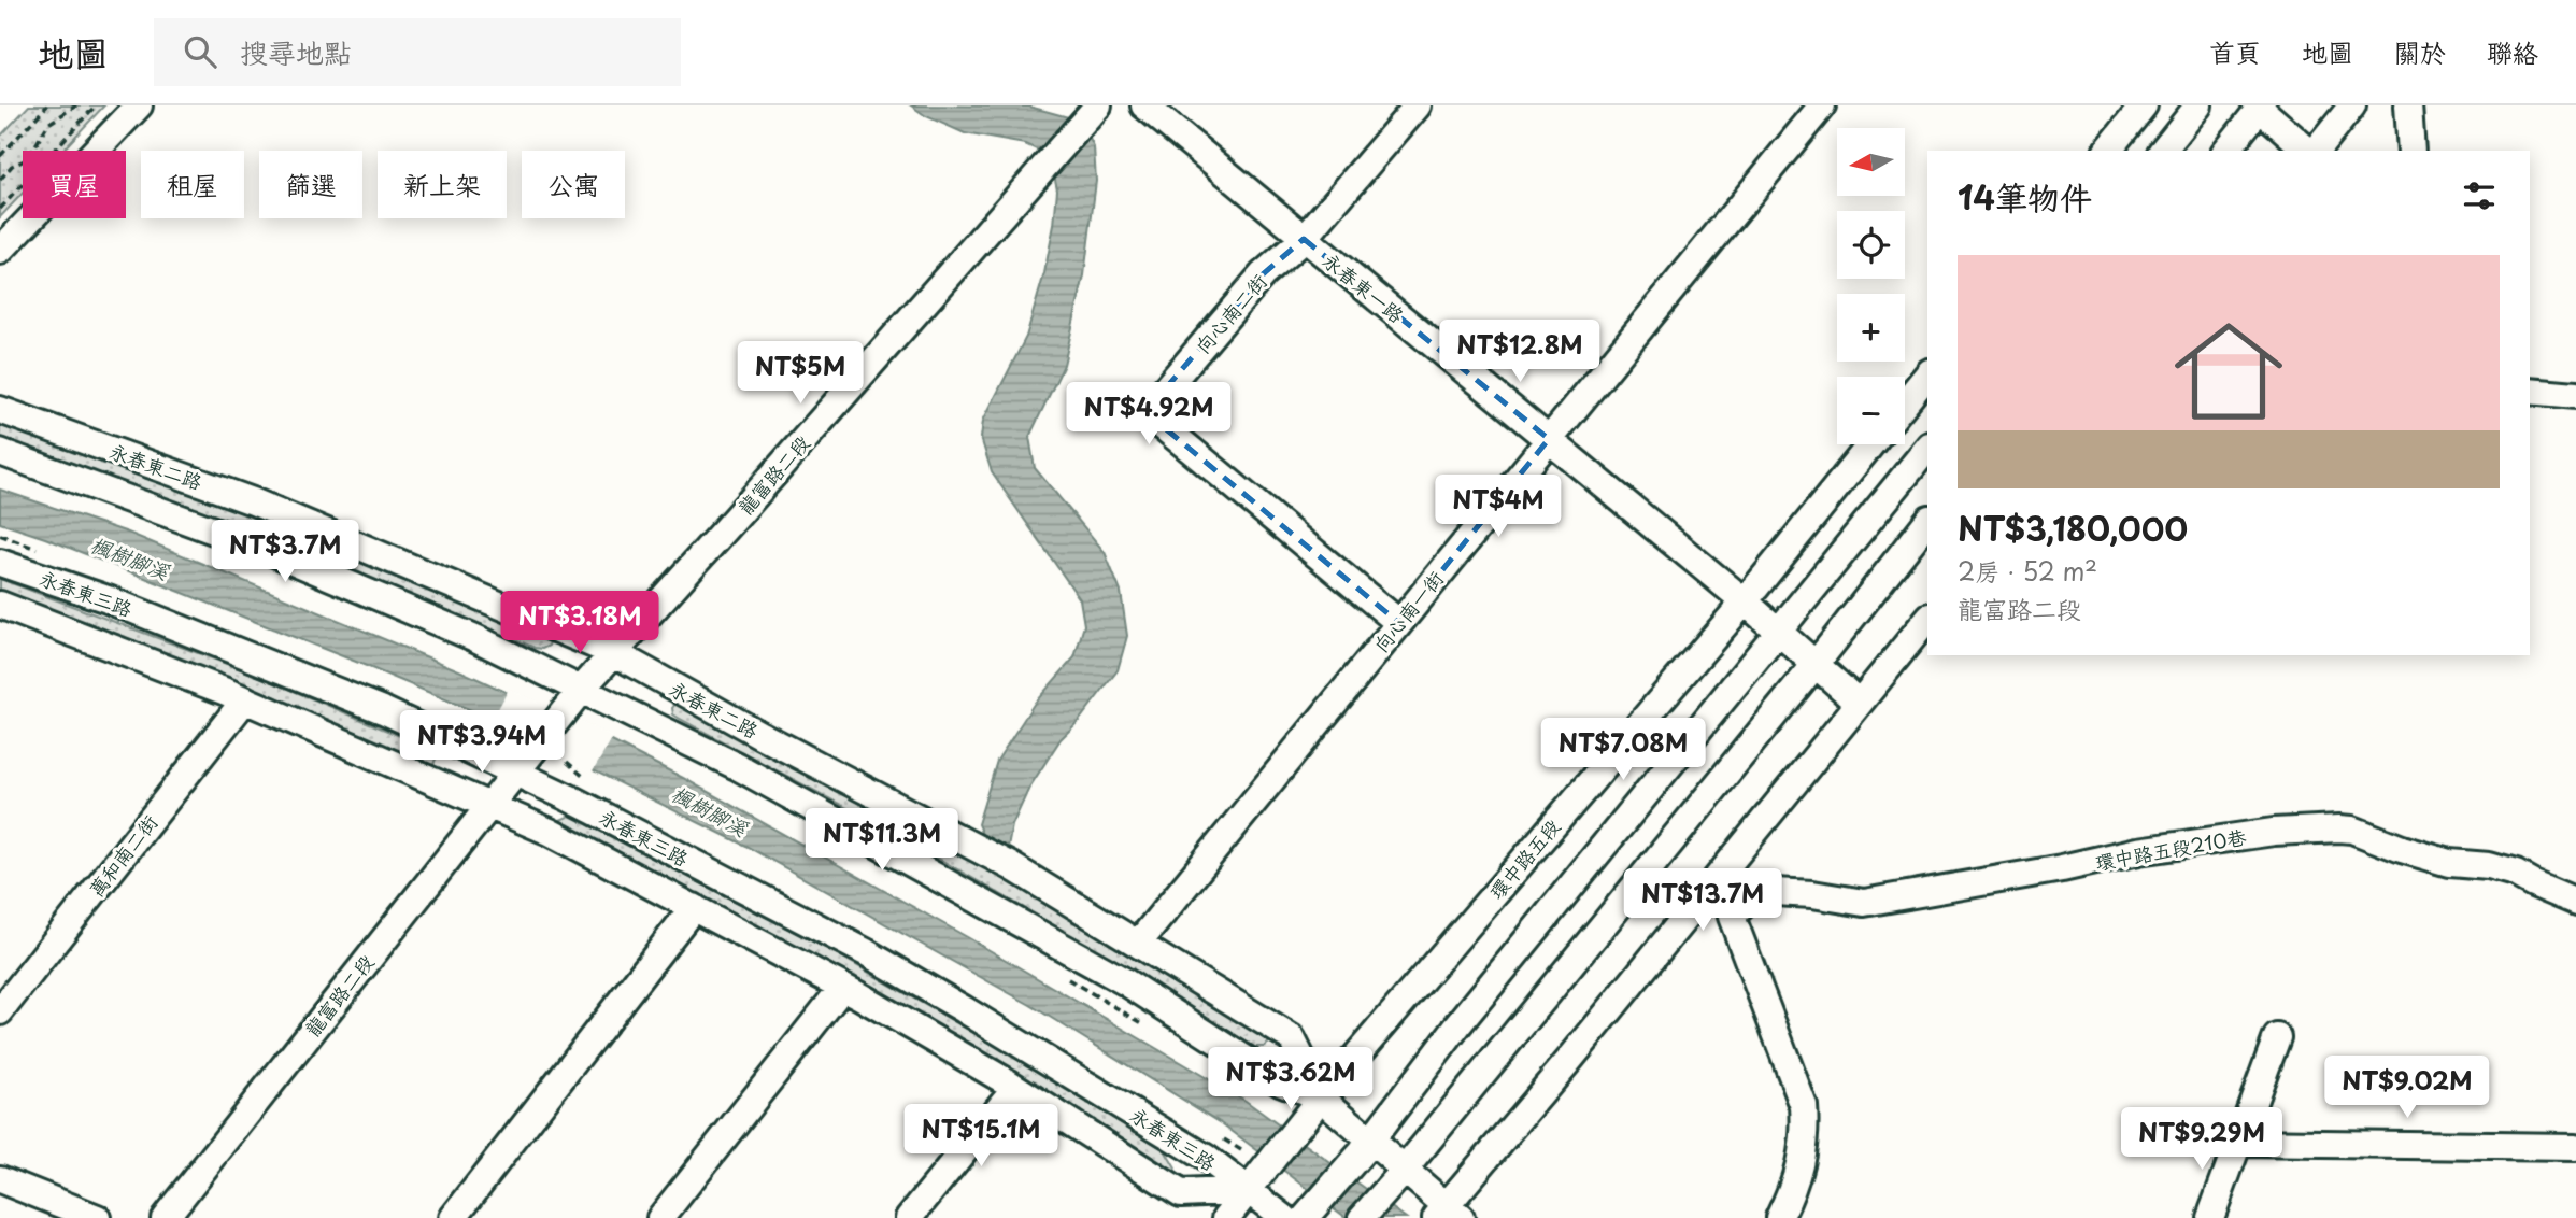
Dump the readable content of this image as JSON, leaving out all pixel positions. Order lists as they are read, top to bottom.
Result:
{
  "streets": {
    "street": [
      "永春東一路",
      "向心南二街",
      "永春東二路",
      "龍富路二段",
      "永春東三路",
      "向心南一街",
      "環中路五段210巷",
      "萬和南二街",
      "環中路五段"
    ]
  },
  "crossings": [
    ["永春東一路", "向心南二街"],
    ["永春東一路", "向心南一街"],
    ["永春東一路", "環中路五段"],
    ["向心南二街", "向心南一街"],
    ["永春東二路", "龍富路二段"],
    ["永春東二路", "向心南一街"],
    ["永春東二路", "環中路五段"],
    ["龍富路二段", "永春東三路"],
    ["永春東三路", "萬和南二街"],
    ["永春東三路", "環中路五段"]
  ],
  "water": ["楓樹腳溪"],
  "north": "left",
  "page": {
    "header": "地圖",
    "search": "搜尋地點",
    "nav": [
      "首頁",
      "地圖",
      "關於",
      "聯絡"
    ],
    "map_buttons": ["+", "−"],
    "chip": [
      "買屋",
      "租屋",
      "篩選",
      "新上架",
      "公寓"
    ],
    "heading": "14筆物件",
    "list": [
      {
        "name": "NT$3,180,000",
        "note": "2房 · 52 m² · 龍富路二段"
      }
    ],
    "price": [
      "NT$12.8M",
      "NT$5M",
      "NT$4.92M",
      "NT$4M",
      "NT$3.7M",
      "NT$3.18M",
      "NT$3.94M",
      "NT$7.08M",
      "NT$11.3M",
      "NT$13.7M",
      "NT$3.62M",
      "NT$9.02M",
      "NT$15.1M",
      "NT$9.29M"
    ]
  }
}
